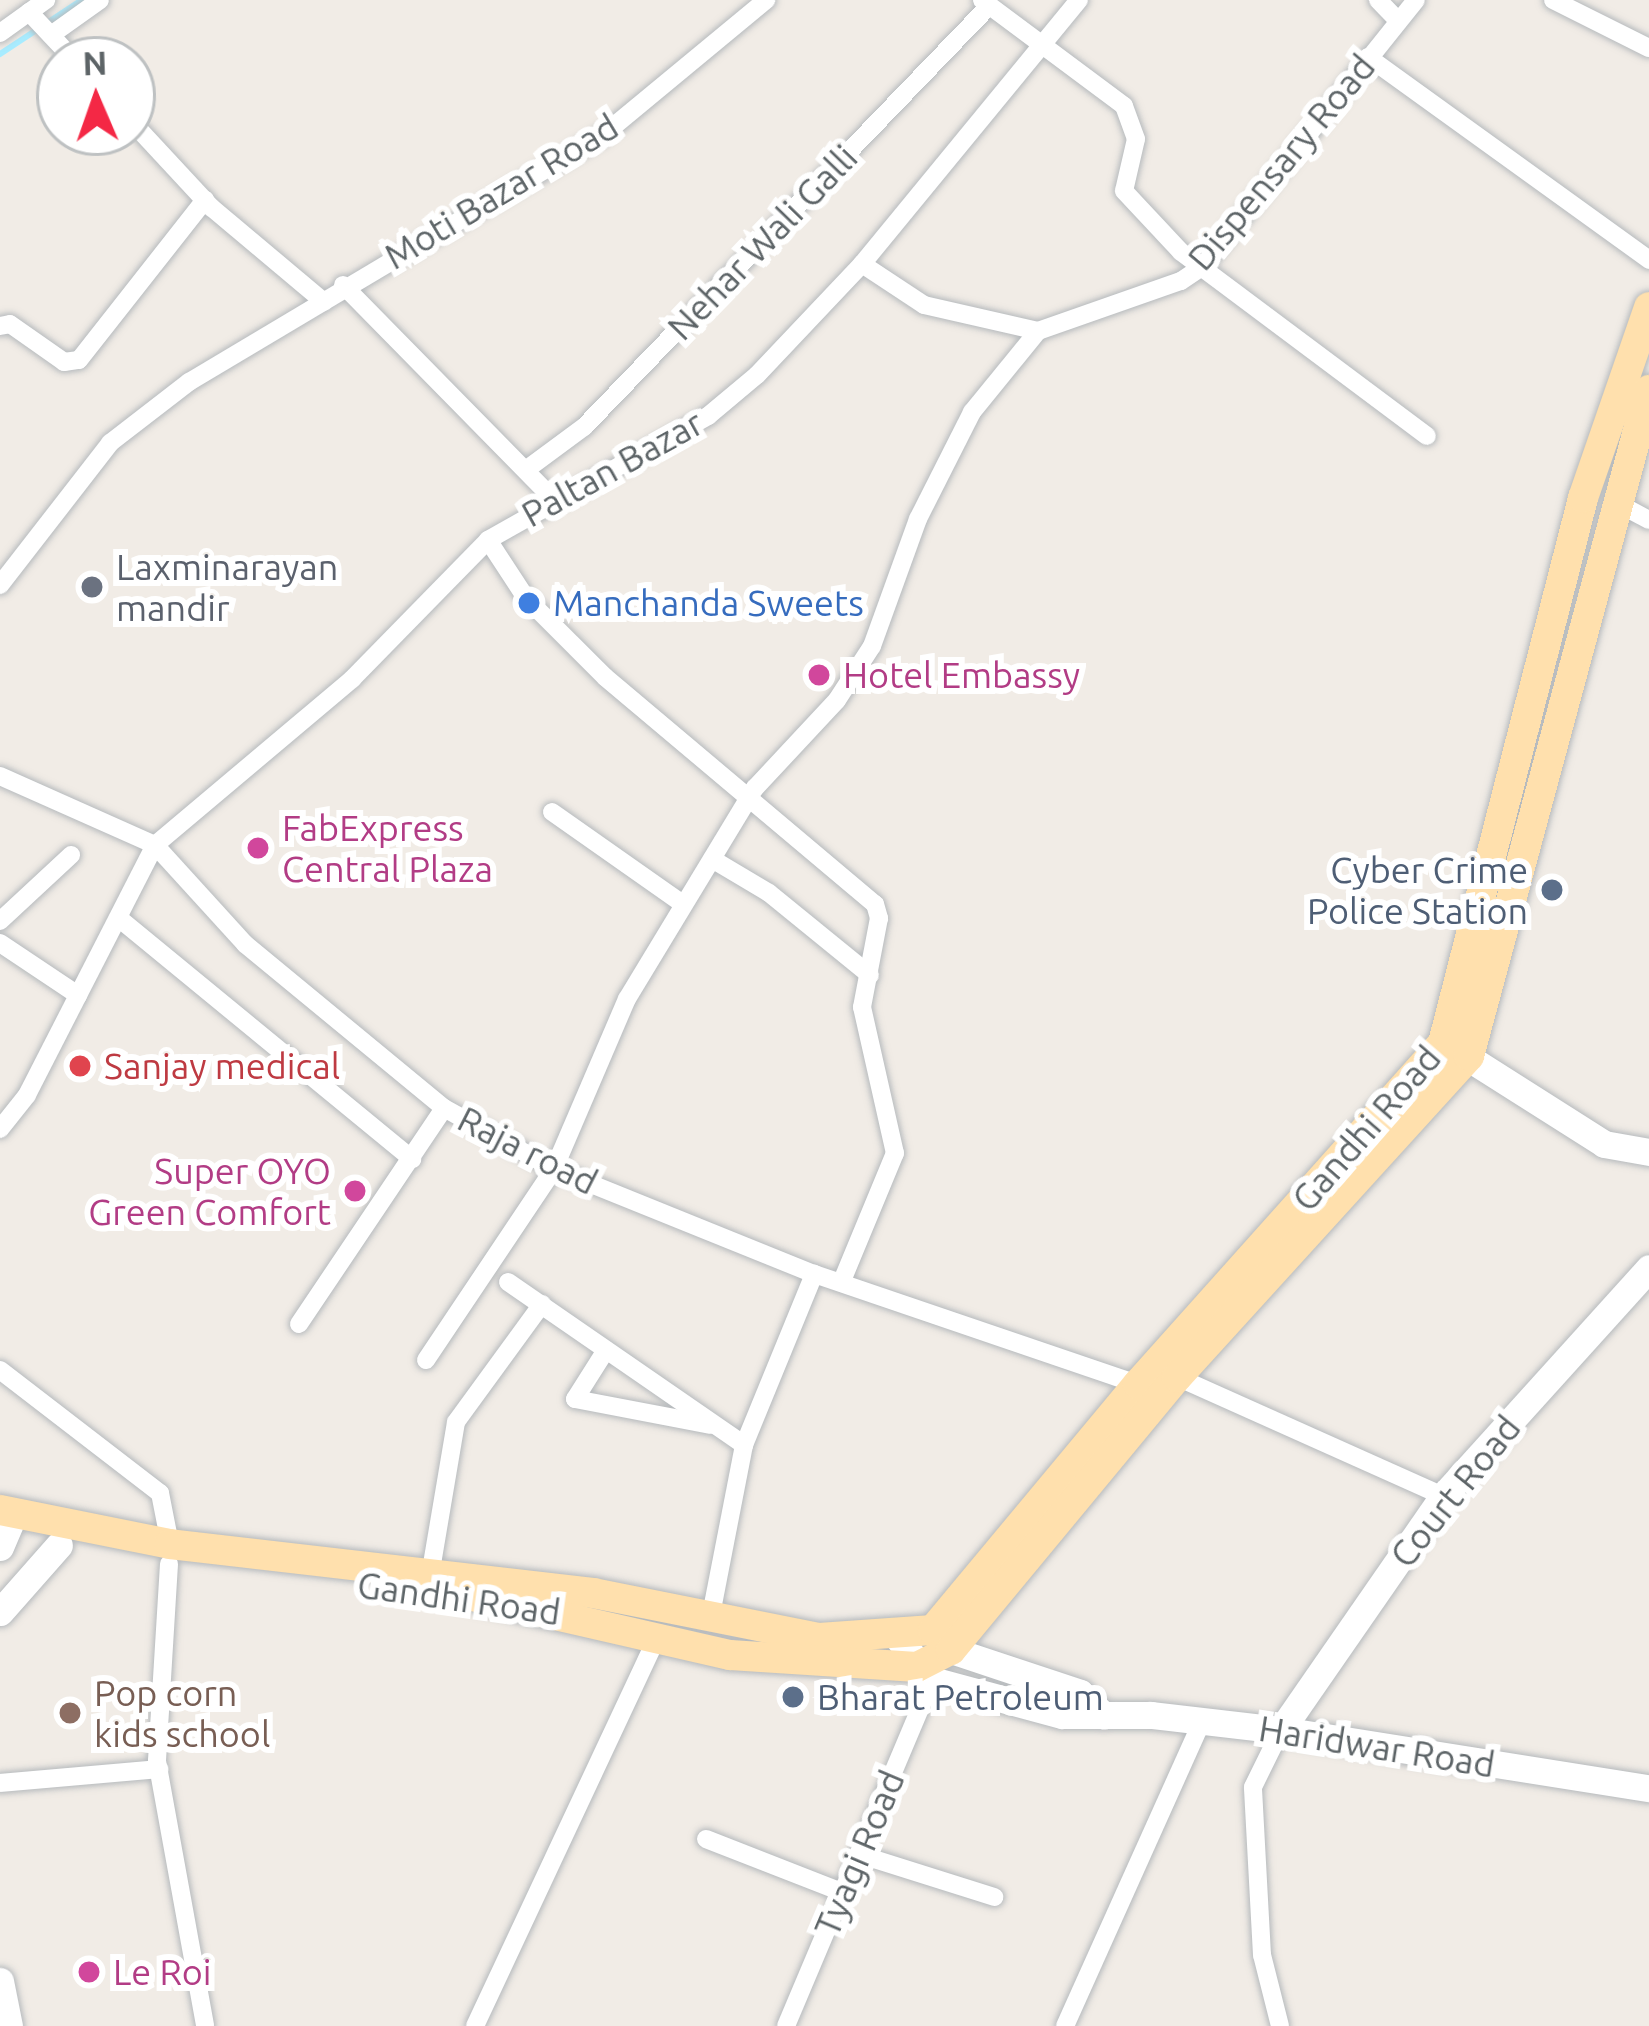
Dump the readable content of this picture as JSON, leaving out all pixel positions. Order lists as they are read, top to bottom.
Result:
{
  "streets": {
    "main road": ["Gandhi Road"],
    "street": [
      "Dispensary Road",
      "Moti Bazar Road",
      "Nehar Wali Galli",
      "Paltan Bazar",
      "Raja road",
      "Court Road",
      "Haridwar Road",
      "Tyagi Road"
    ]
  },
  "crossings": [
    ["Paltan Bazar", "Raja road"],
    ["Gandhi Road", "Raja road"],
    ["Gandhi Road", "Haridwar Road"],
    ["Gandhi Road", "Tyagi Road"],
    ["Court Road", "Haridwar Road"],
    ["Haridwar Road", "Tyagi Road"]
  ],
  "places": [
    "Laxminarayan mandir",
    "Manchanda Sweets",
    "Hotel Embassy",
    "FabExpress Central Plaza",
    "Cyber Crime Police Station",
    "Sanjay medical",
    "Super OYO Green Comfort",
    "Bharat Petroleum",
    "Pop corn kids school",
    "Le Roi"
  ],
  "north": "top"
}
